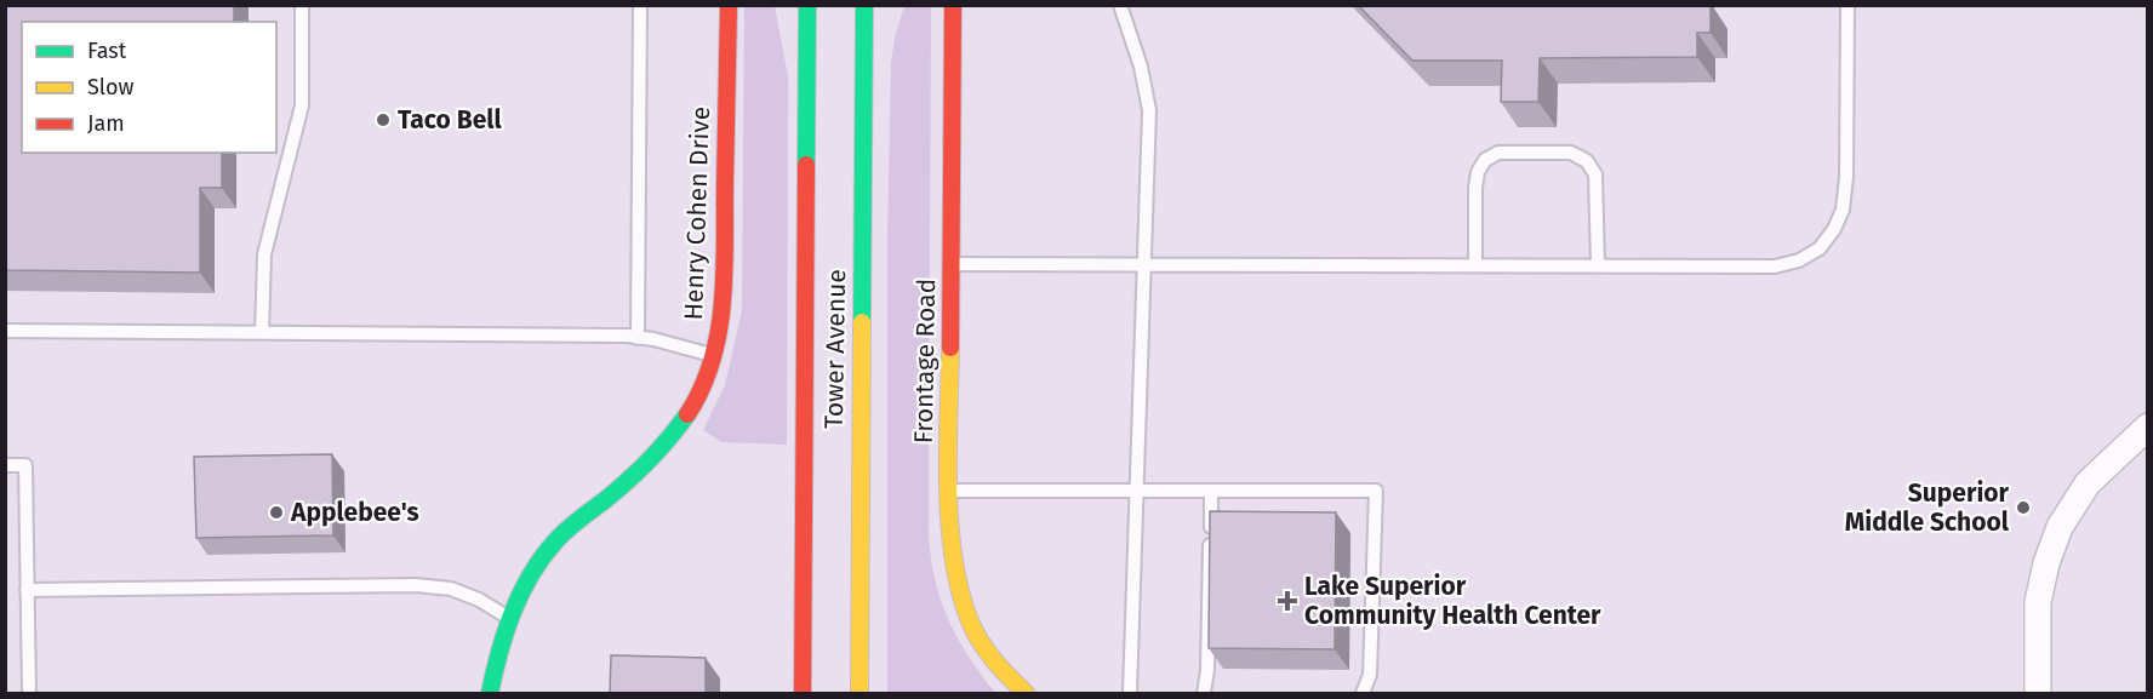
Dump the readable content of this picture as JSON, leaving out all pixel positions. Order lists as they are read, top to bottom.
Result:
{
  "streets": {
    "street": ["Henry Cohen Drive", "Tower Avenue", "Frontage Road"]
  },
  "places": {
    "other": ["Taco Bell", "Superior Middle School", "Applebee's"],
    "health": ["Lake Superior Community Health Center"]
  },
  "legend": ["Fast", "Slow", "Jam"]
}
